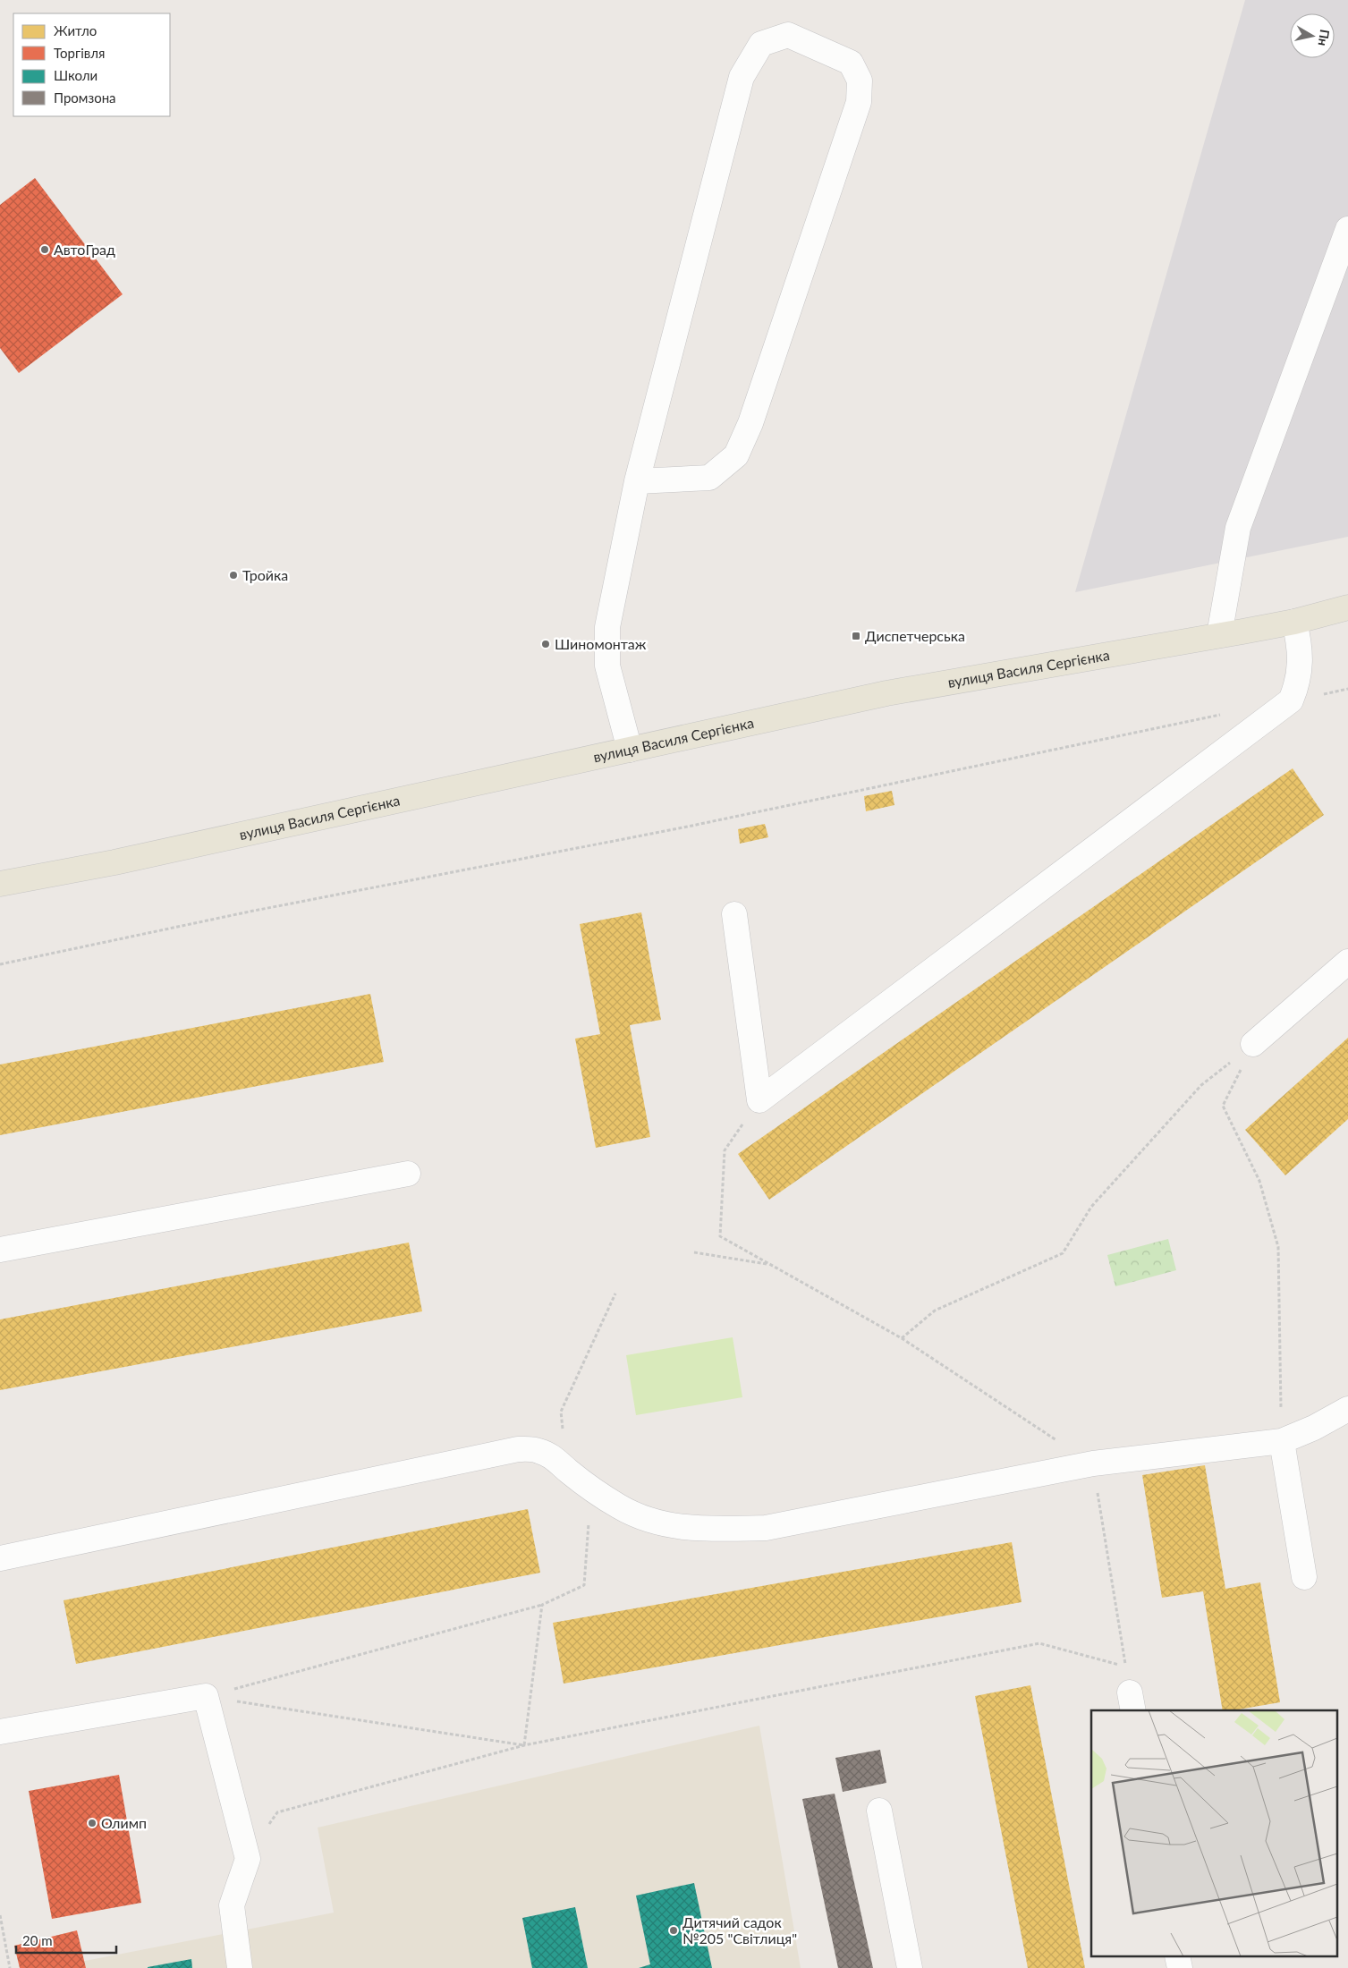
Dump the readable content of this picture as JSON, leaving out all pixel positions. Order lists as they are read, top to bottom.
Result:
{
  "streets": {
    "main road": ["вулиця Василя Сергієнка"]
  },
  "places": {
    "other": [
      "АвтоГрад",
      "Тройка",
      "Шиномонтаж",
      "Олимп",
      "Дитячий садок №205 \"Свiтлиця\""
    ],
    "transit": ["Диспетчерська"]
  },
  "legend": [
    "Житло",
    "Торгівля",
    "Школи",
    "Промзона"
  ],
  "scale_bar": "20 m",
  "north": "right"
}
